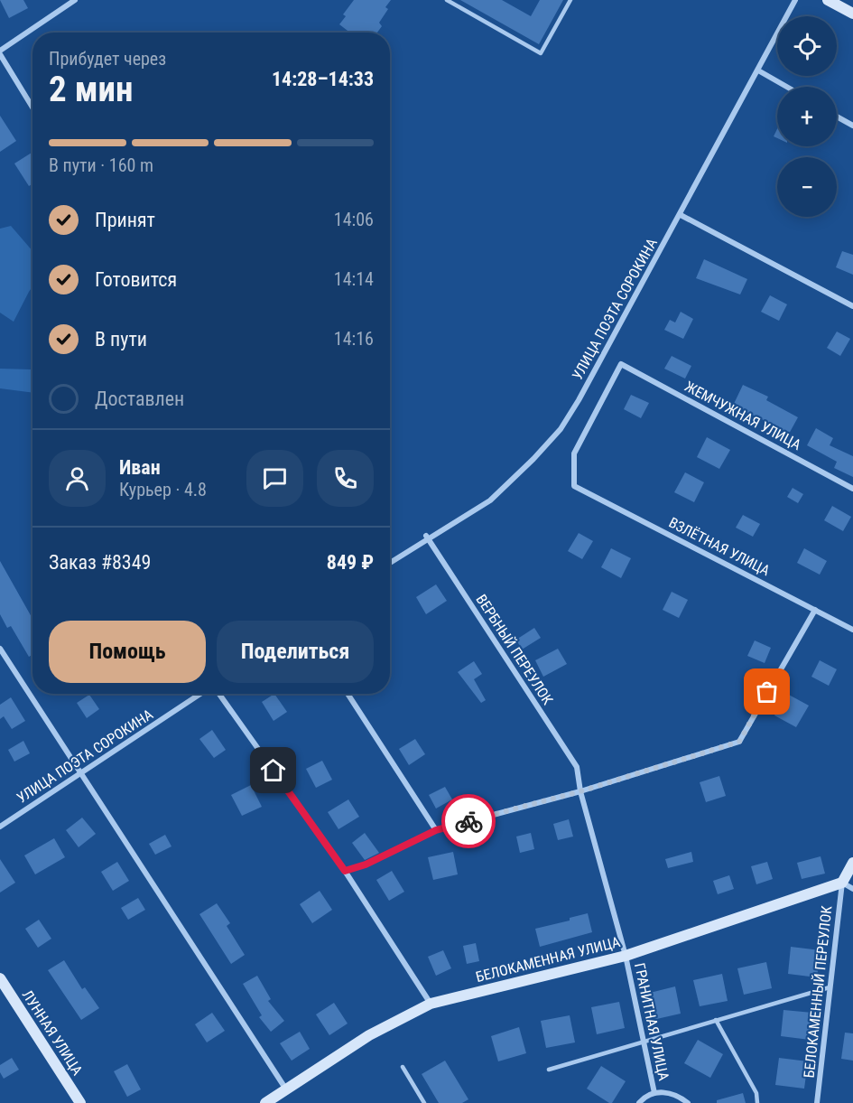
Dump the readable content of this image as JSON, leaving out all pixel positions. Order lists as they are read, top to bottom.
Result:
{
  "streets": {
    "street": [
      "УЛИЦА ПОЭТА СОРОКИНА",
      "ЖЕМЧУЖНАЯ УЛИЦА",
      "ВЗЛЁТНАЯ УЛИЦА",
      "ВЕРБНЫЙ ПЕРЕУЛОК",
      "БЕЛОКАМЕННАЯ УЛИЦА",
      "БЕЛОКАМЕННЫЙ ПЕРЕУЛОК",
      "ГРАНИТНАЯ УЛИЦА",
      "ЛУННАЯ УЛИЦА"
    ]
  },
  "crossings": [
    ["УЛИЦА ПОЭТА СОРОКИНА", "ВЕРБНЫЙ ПЕРЕУЛОК"],
    ["ЖЕМЧУЖНАЯ УЛИЦА", "ВЗЛЁТНАЯ УЛИЦА"],
    ["ВЕРБНЫЙ ПЕРЕУЛОК", "ГРАНИТНАЯ УЛИЦА"],
    ["БЕЛОКАМЕННАЯ УЛИЦА", "БЕЛОКАМЕННЫЙ ПЕРЕУЛОК"],
    ["БЕЛОКАМЕННАЯ УЛИЦА", "ГРАНИТНАЯ УЛИЦА"]
  ],
  "page": {
    "map_buttons": ["+", "−"],
    "heading": ["2 мин", "Прибудет через", "14:28–14:33"],
    "panel": [
      "Иван",
      "Курьер · 4.8",
      "Заказ #8349",
      "849 ₽"
    ],
    "bar": "В пути · 160 m",
    "list": [
      ["Принят", "14:06"],
      ["Готовится", "14:14"],
      ["В пути", "14:16"],
      "Доставлен"
    ],
    "buttons": ["Помощь", "Поделиться"]
  }
}
